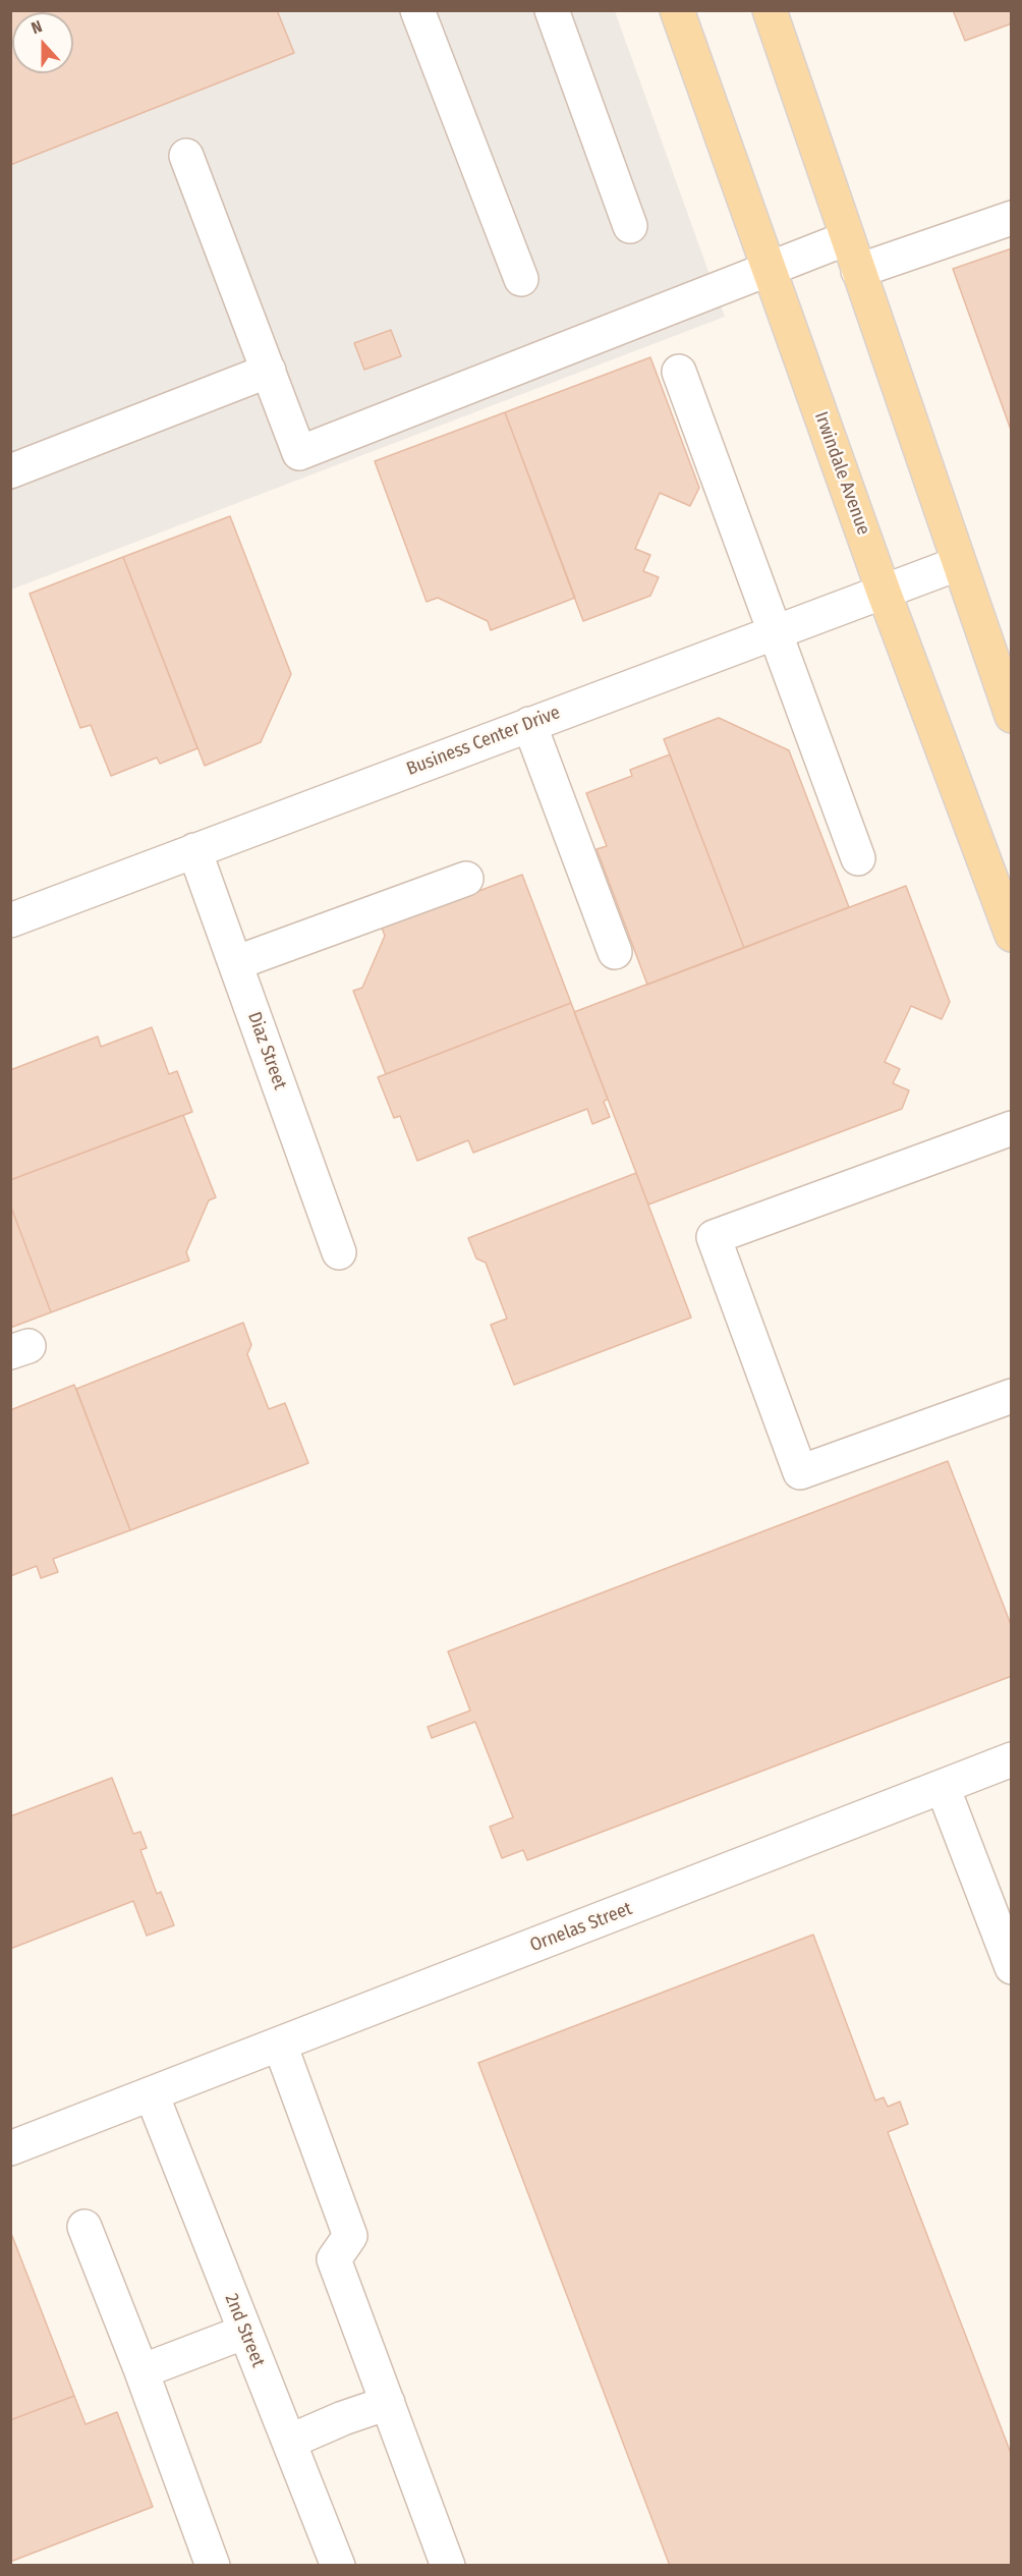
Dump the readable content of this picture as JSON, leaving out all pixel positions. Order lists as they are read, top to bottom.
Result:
{
  "streets": {
    "main road": ["Irwindale Avenue"],
    "street": [
      "Business Center Drive",
      "Diaz Street",
      "Ornelas Street",
      "2nd Street"
    ]
  },
  "crossings": [
    ["Irwindale Avenue", "Business Center Drive"],
    ["Business Center Drive", "Diaz Street"],
    ["Ornelas Street", "2nd Street"]
  ],
  "north": "top"
}
